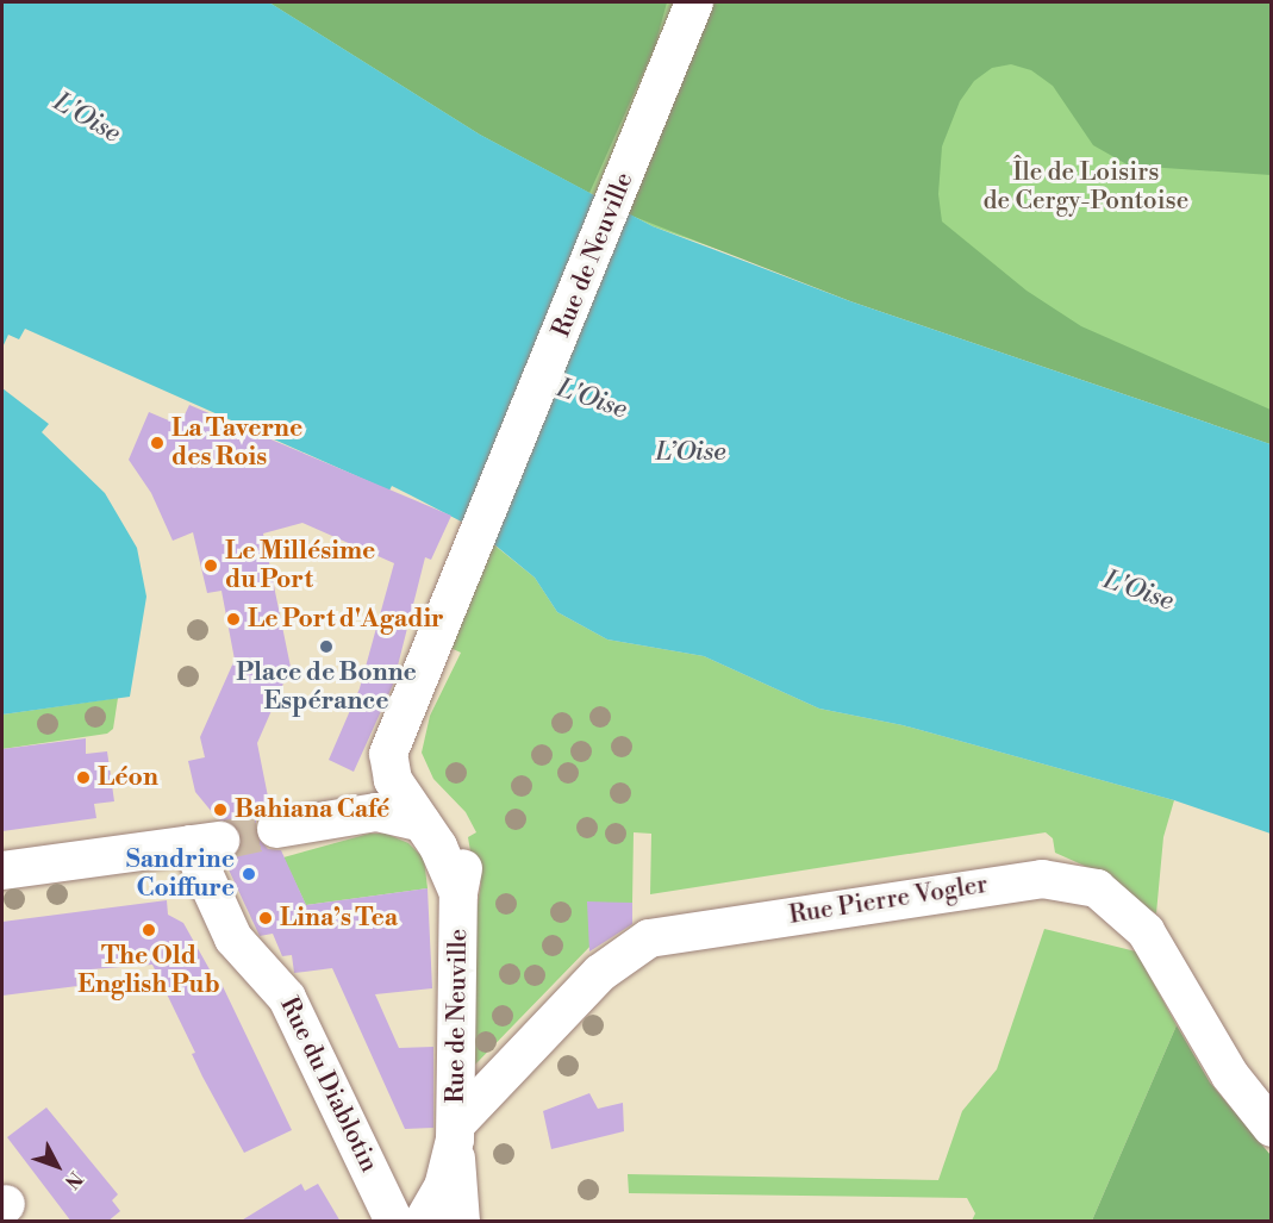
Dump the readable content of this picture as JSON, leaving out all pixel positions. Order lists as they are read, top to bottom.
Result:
{
  "streets": {
    "street": ["Rue de Neuville", "Rue Pierre Vogler", "Rue du Diablotin"]
  },
  "crossings": [
    ["Rue de Neuville", "Rue Pierre Vogler"]
  ],
  "water": ["L'Oise", "L’Oise"],
  "parks": ["Île de Loisirs de Cergy-Pontoise"],
  "places": [
    "La Taverne des Rois",
    "Le Millésime du Port",
    "Le Port d'Agadir",
    "Place de Bonne Espérance",
    "Léon",
    "Bahiana Café",
    "Sandrine Coiffure",
    "Lina’s Tea",
    "The Old English Pub"
  ],
  "north": "bottom right"
}
